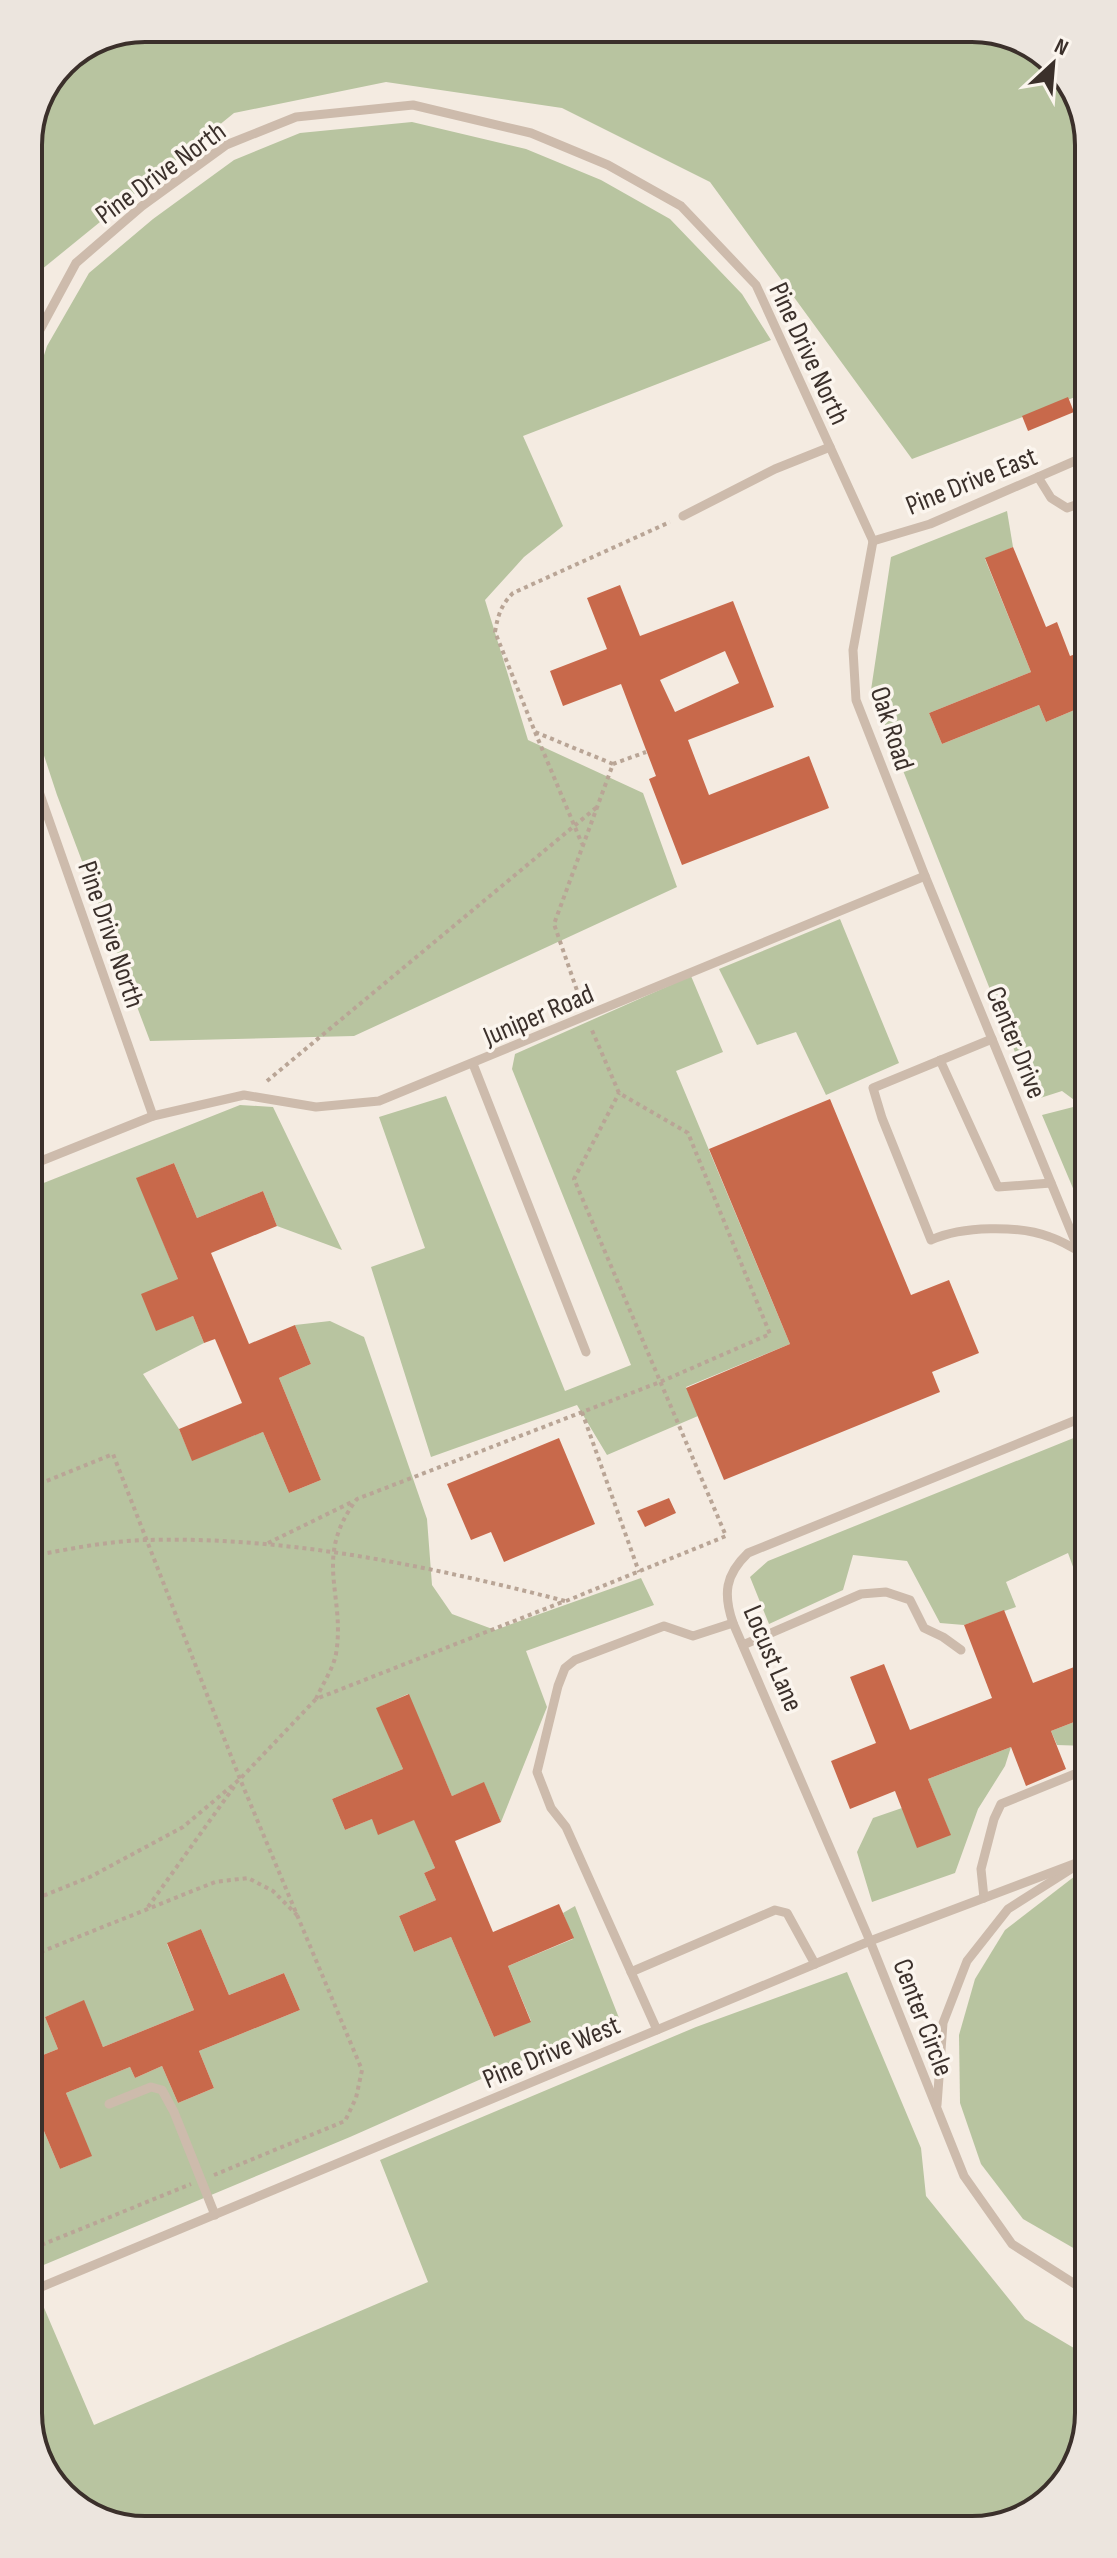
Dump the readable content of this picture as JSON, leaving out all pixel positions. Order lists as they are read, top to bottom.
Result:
{
  "streets": {
    "lane": [
      "Pine Drive North",
      "Pine Drive East",
      "Oak Road",
      "Juniper Road",
      "Center Drive",
      "Locust Lane",
      "Center Circle",
      "Pine Drive West"
    ]
  },
  "crossings": [
    ["Pine Drive North", "Pine Drive East"],
    ["Pine Drive North", "Oak Road"],
    ["Pine Drive North", "Juniper Road"],
    ["Pine Drive East", "Oak Road"],
    ["Oak Road", "Juniper Road"],
    ["Oak Road", "Center Drive"],
    ["Juniper Road", "Center Drive"],
    ["Locust Lane", "Center Circle"],
    ["Locust Lane", "Pine Drive West"],
    ["Center Circle", "Pine Drive West"]
  ],
  "north": "top right"
}
